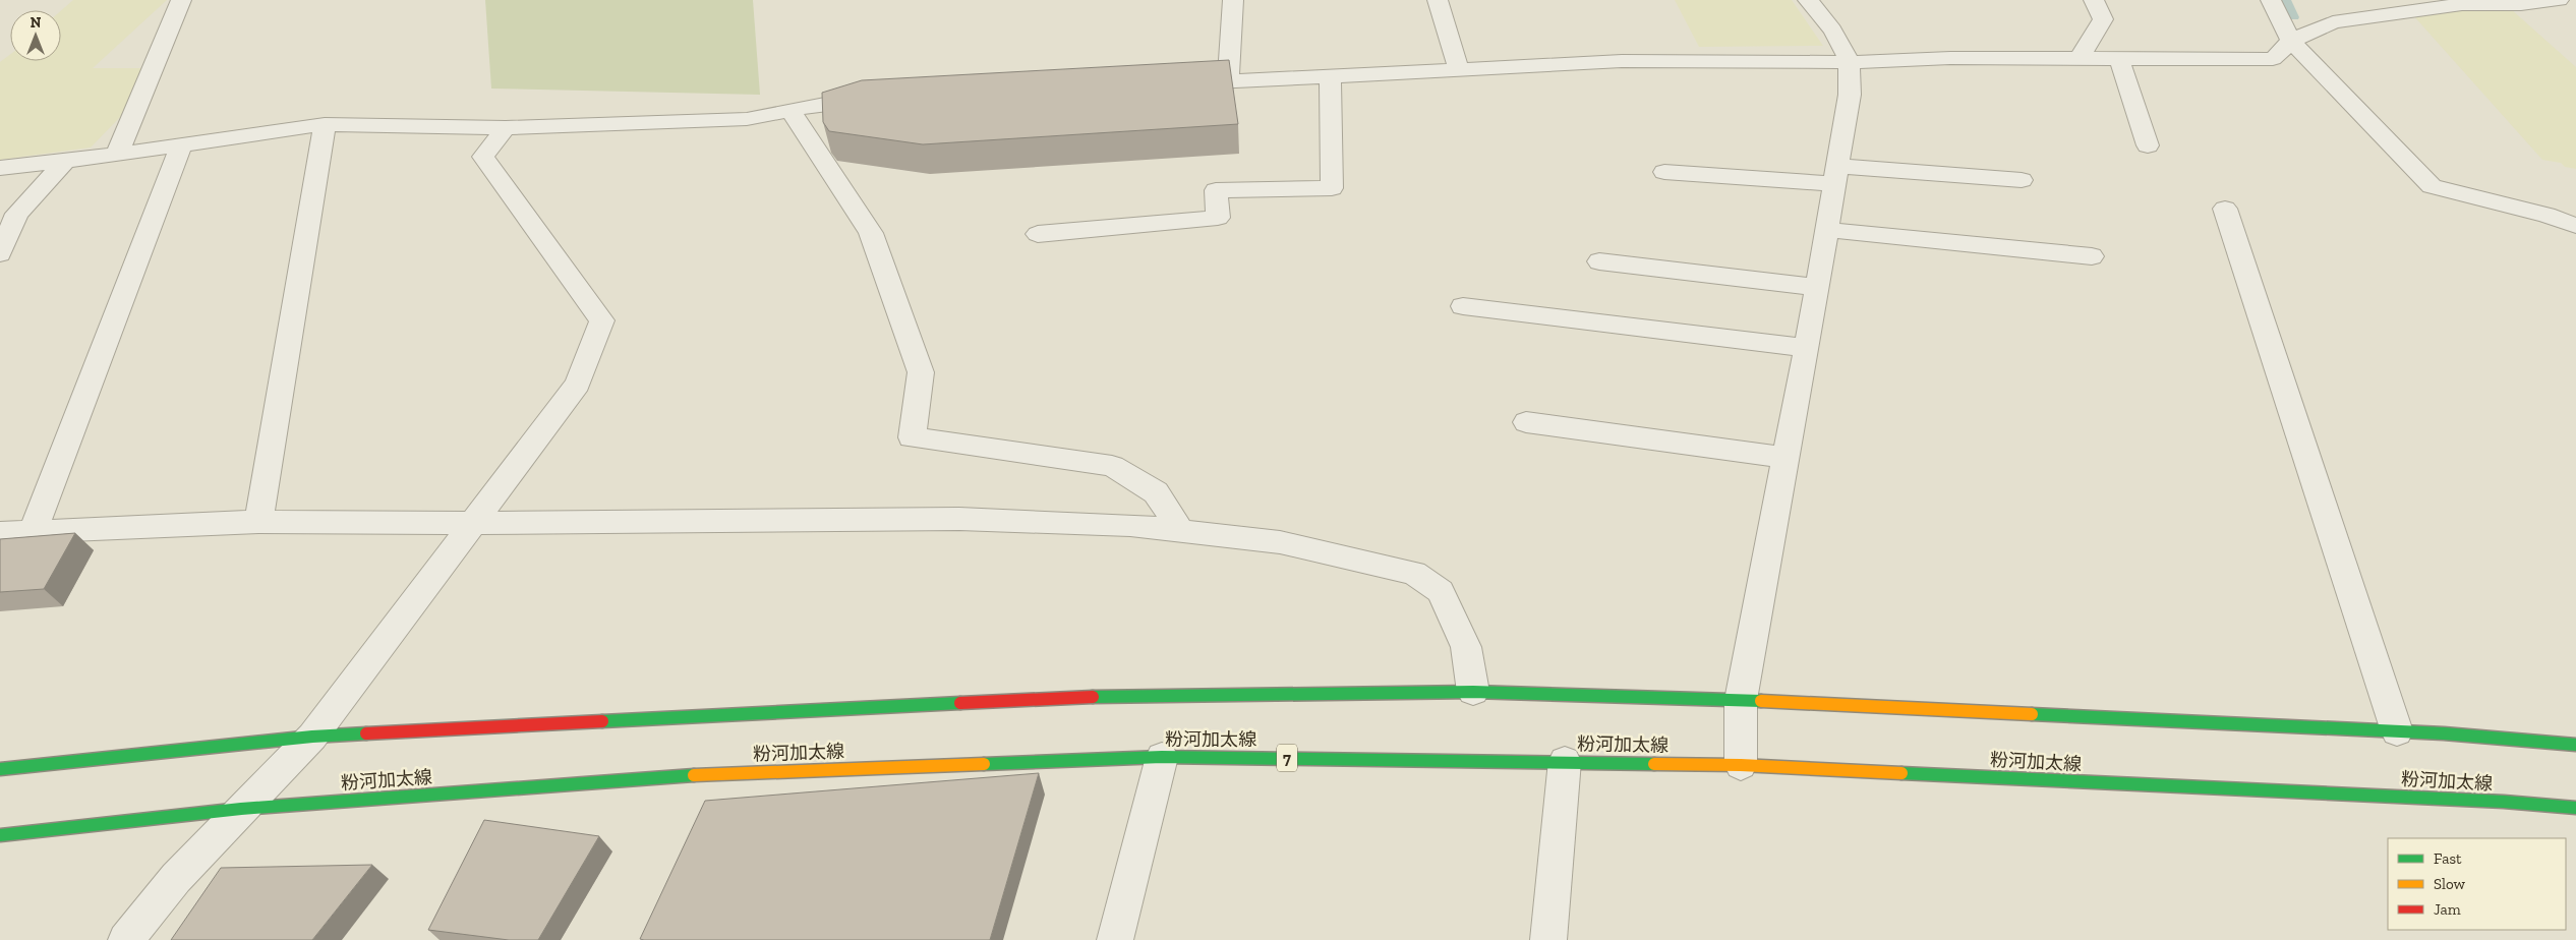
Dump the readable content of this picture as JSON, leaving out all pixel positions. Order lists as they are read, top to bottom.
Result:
{
  "streets": {
    "main road": ["粉河加太線", "7"]
  },
  "legend": ["Fast", "Slow", "Jam"],
  "north": "top"
}
